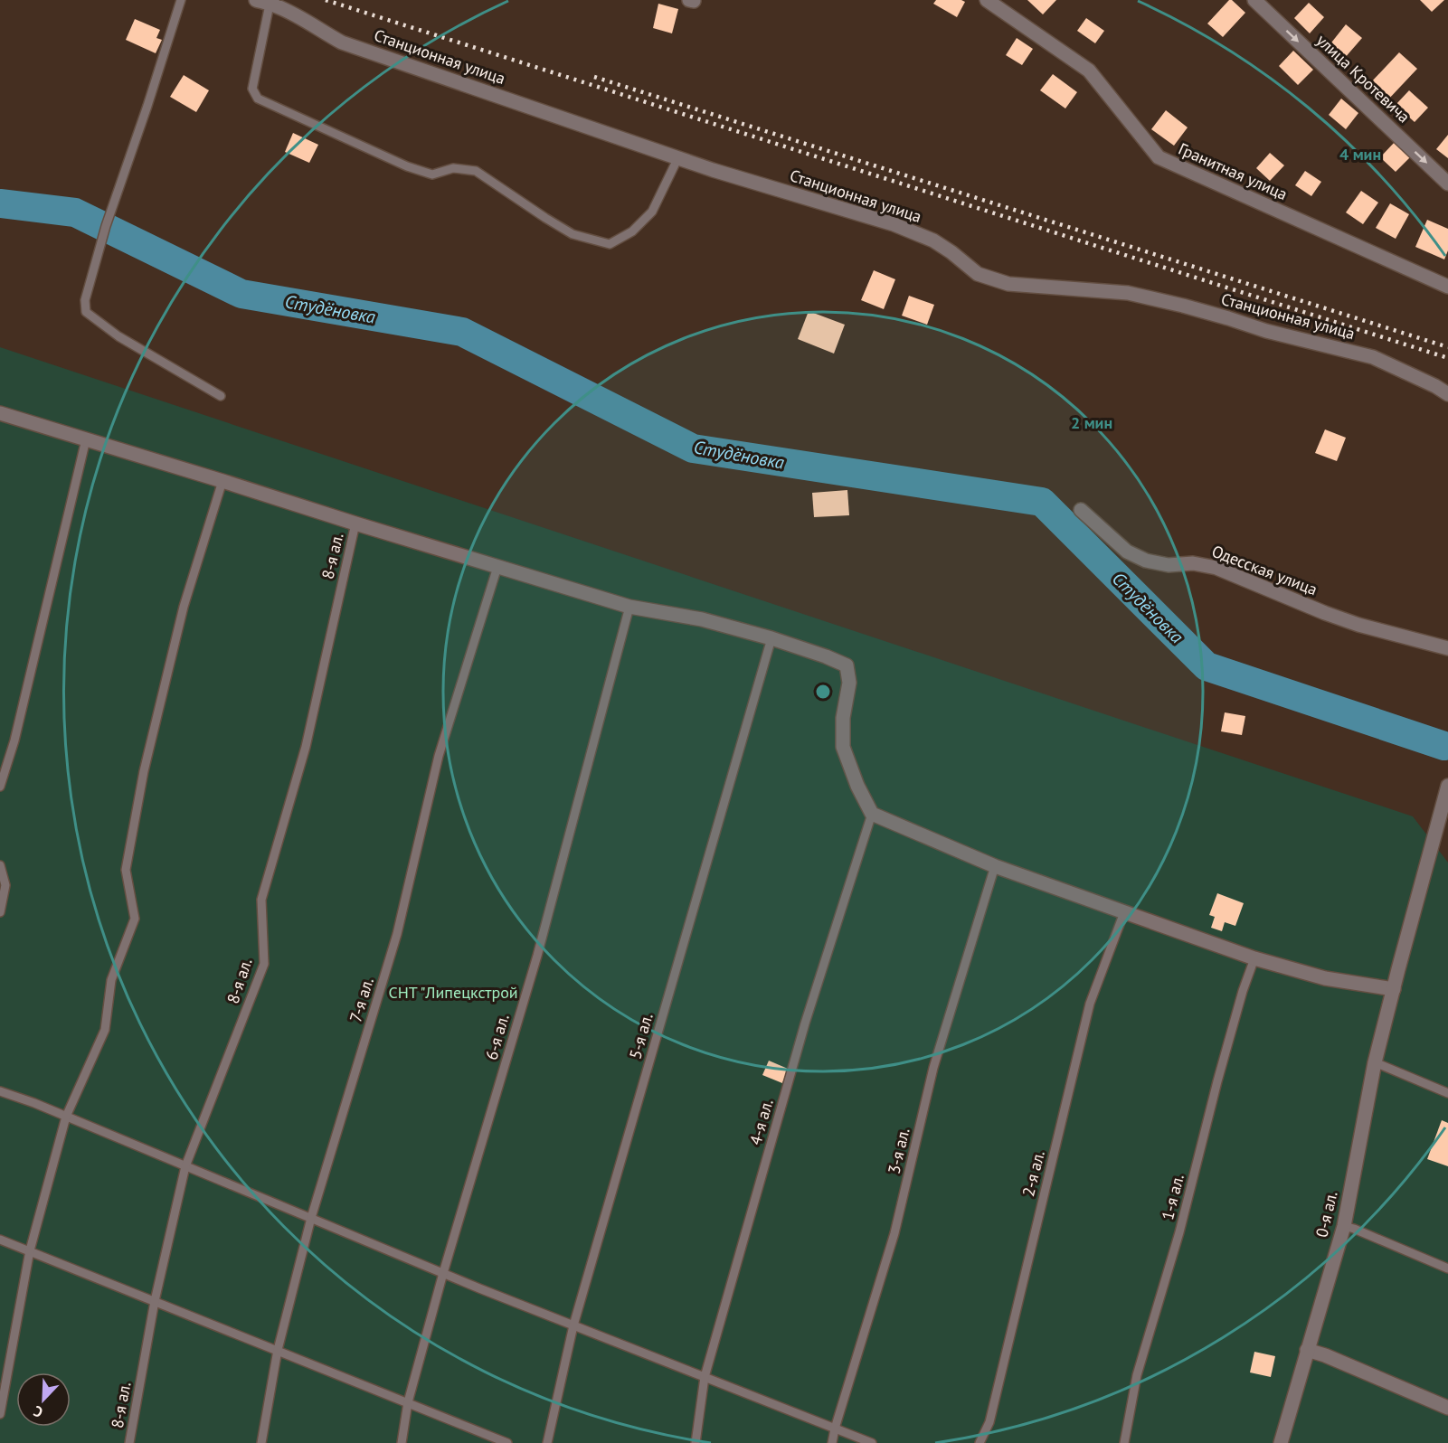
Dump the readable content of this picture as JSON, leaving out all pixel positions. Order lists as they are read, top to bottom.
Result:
{
  "streets": {
    "street": [
      "Станционная улица",
      "улица Кротевича",
      "Гранитная улица",
      "Одесская улица",
      "0-я ал."
    ],
    "lane": [
      "8-я ал.",
      "7-я ал.",
      "5-я ал.",
      "6-я ал.",
      "4-я ал.",
      "3-я ал.",
      "2-я ал.",
      "1-я ал."
    ]
  },
  "one_way": ["улица Кротевича"],
  "water": ["Студёновка"],
  "parks": ["СНТ \"Липецкстрой"],
  "north": "bottom left",
  "rings": ["4 мин", "2 мин"]
}
